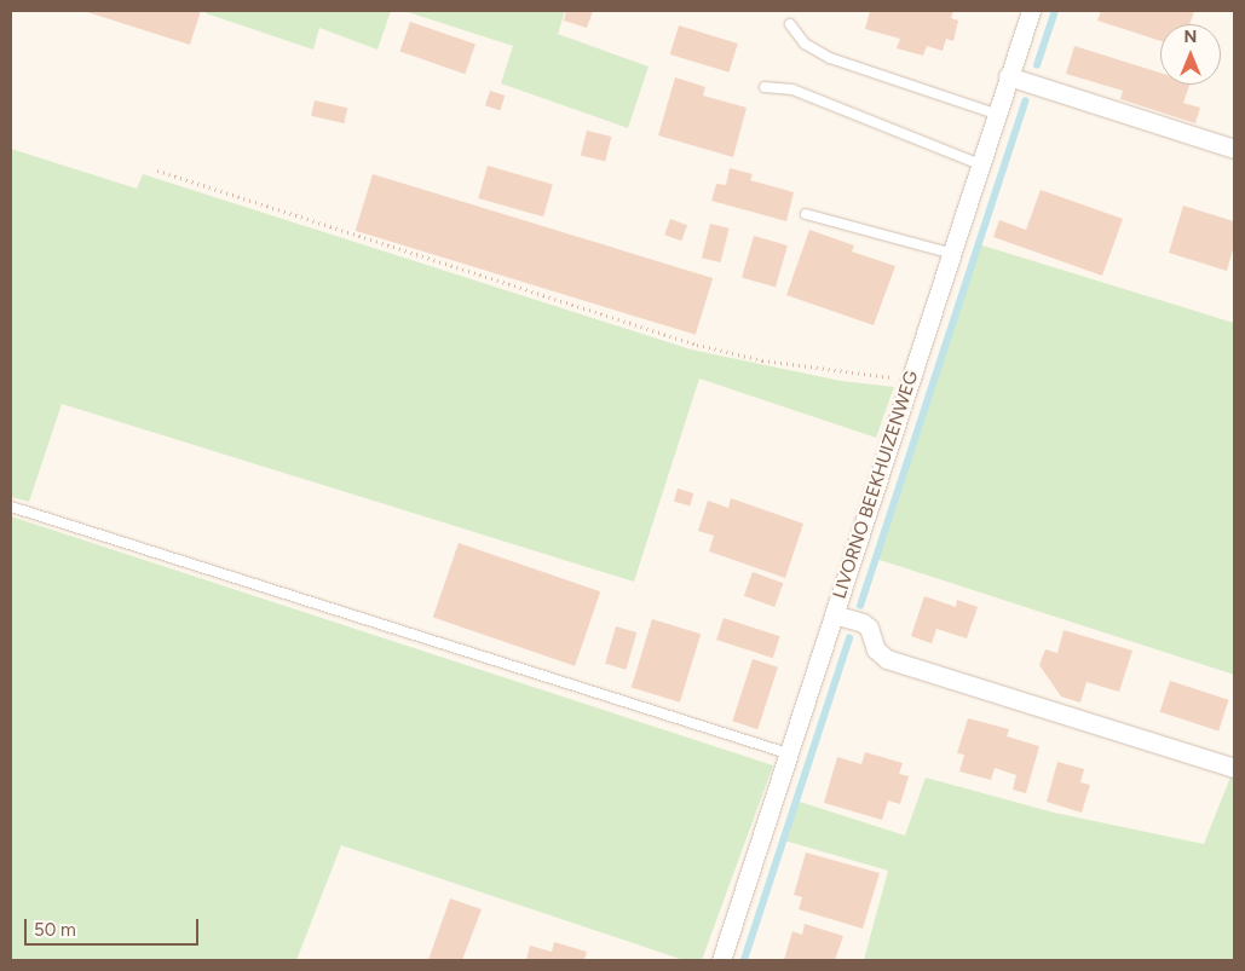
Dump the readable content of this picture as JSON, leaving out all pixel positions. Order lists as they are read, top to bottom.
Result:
{
  "streets": {
    "street": ["LIVORNO BEEKHUIZENWEG"]
  },
  "scale_bar": "50 m",
  "north": "top"
}
